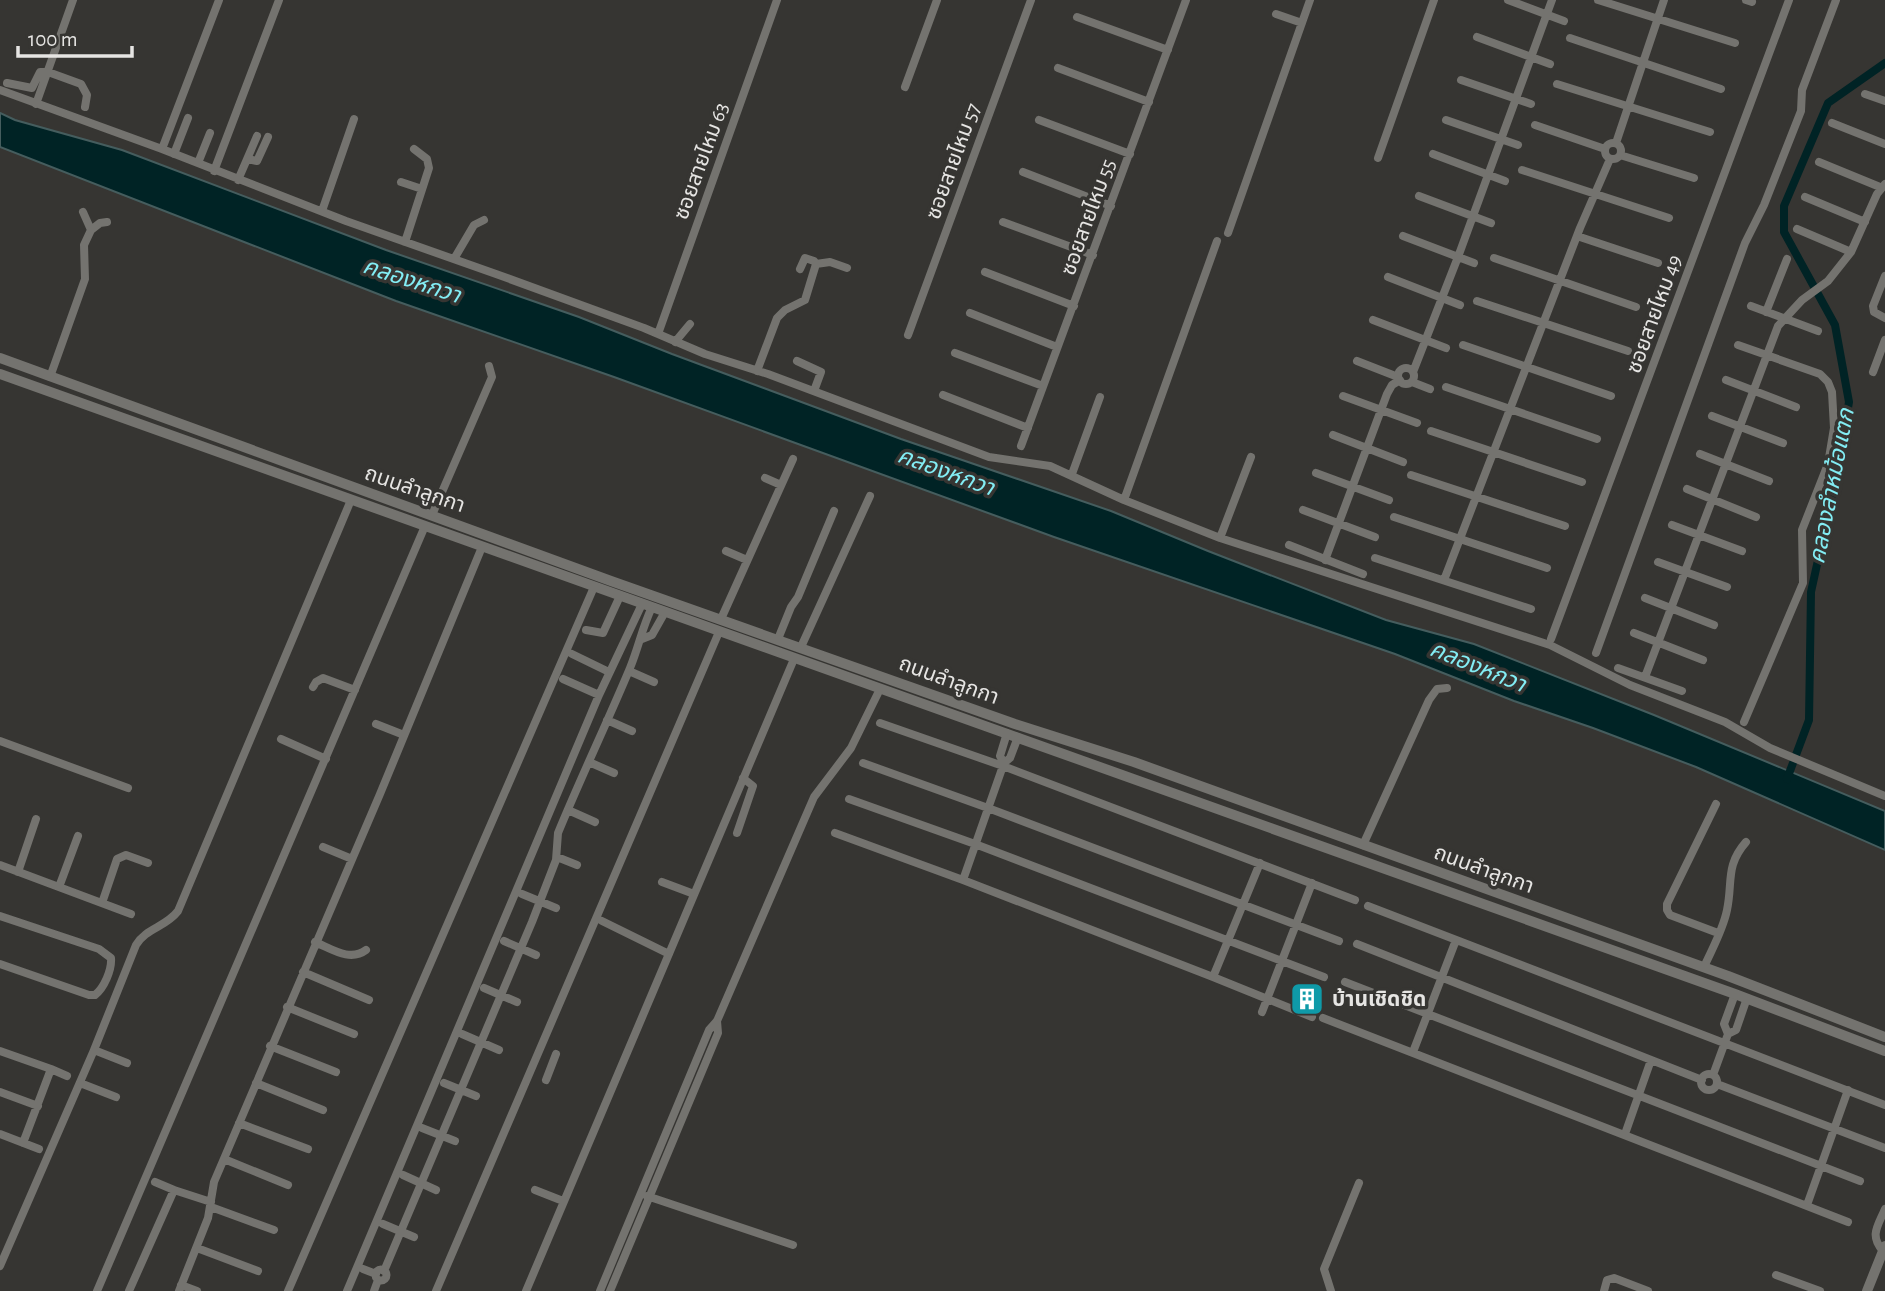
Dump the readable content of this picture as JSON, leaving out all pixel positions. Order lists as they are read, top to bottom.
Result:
{
  "streets": {
    "main road": ["ถนนลำลูกกา"],
    "street": [
      "ซอยสายไหม 63",
      "ซอยสายไหม 57",
      "ซอยสายไหม 55",
      "ซอยสายไหม 49"
    ]
  },
  "water": ["คลองหกวา", "คลองลำหม้อแตก"],
  "places": {
    "building": ["บ้านเชิดชิด"]
  },
  "scale_bar": "100 m"
}
